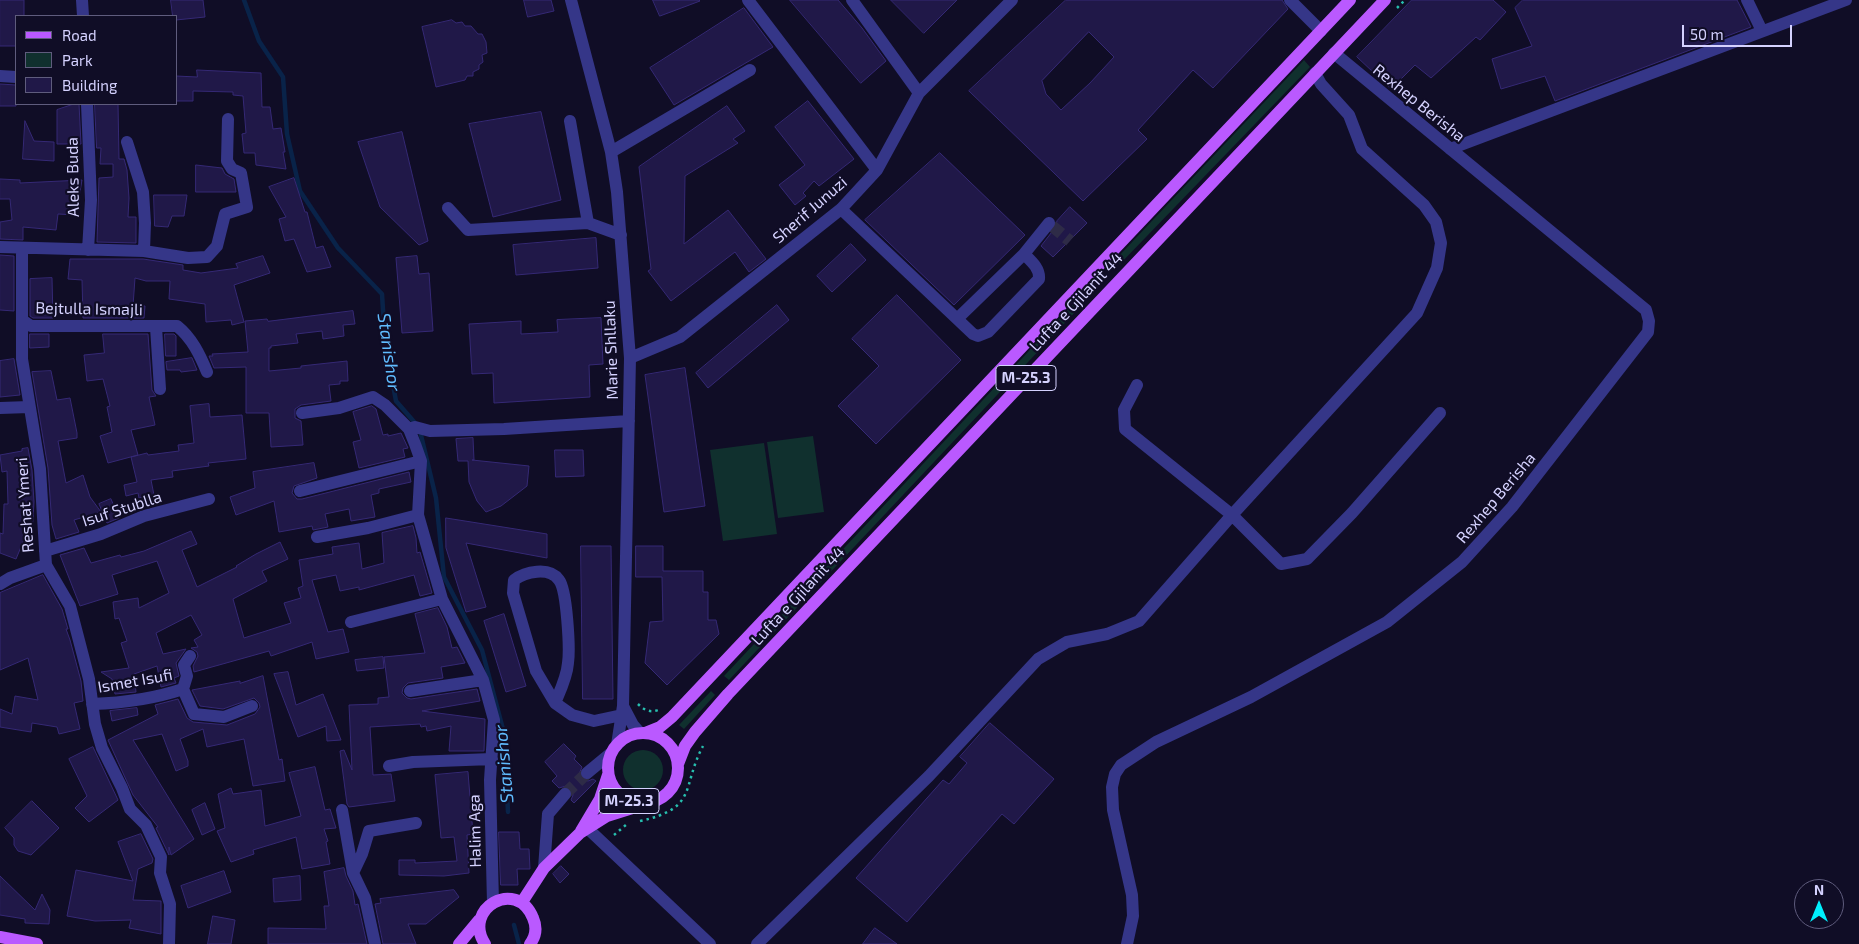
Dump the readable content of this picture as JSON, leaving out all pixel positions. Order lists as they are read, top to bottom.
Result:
{
  "streets": {
    "main road": ["Lufta e Gjilanit 44", "M-25.3"],
    "street": [
      "Rexhep Berisha",
      "Aleks Buda",
      "Sherif Junuzi",
      "Bejtulla Ismajli",
      "Marie Shllaku",
      "Reshat Ymeri",
      "Isuf Stublla",
      "Ismet Isufi",
      "Halim Aga"
    ]
  },
  "crossings": [
    ["Rexhep Berisha", "Lufta e Gjilanit 44"],
    ["Sherif Junuzi", "Marie Shllaku"],
    ["Lufta e Gjilanit 44", "Marie Shllaku"],
    ["Lufta e Gjilanit 44", "M-25.3"],
    ["Bejtulla Ismajli", "Reshat Ymeri"],
    ["Marie Shllaku", "M-25.3"],
    ["Reshat Ymeri", "Isuf Stublla"],
    ["Reshat Ymeri", "Ismet Isufi"]
  ],
  "water": ["Stanishor"],
  "legend": ["Road", "Park", "Building"],
  "scale_bar": "50 m",
  "north": "top"
}
